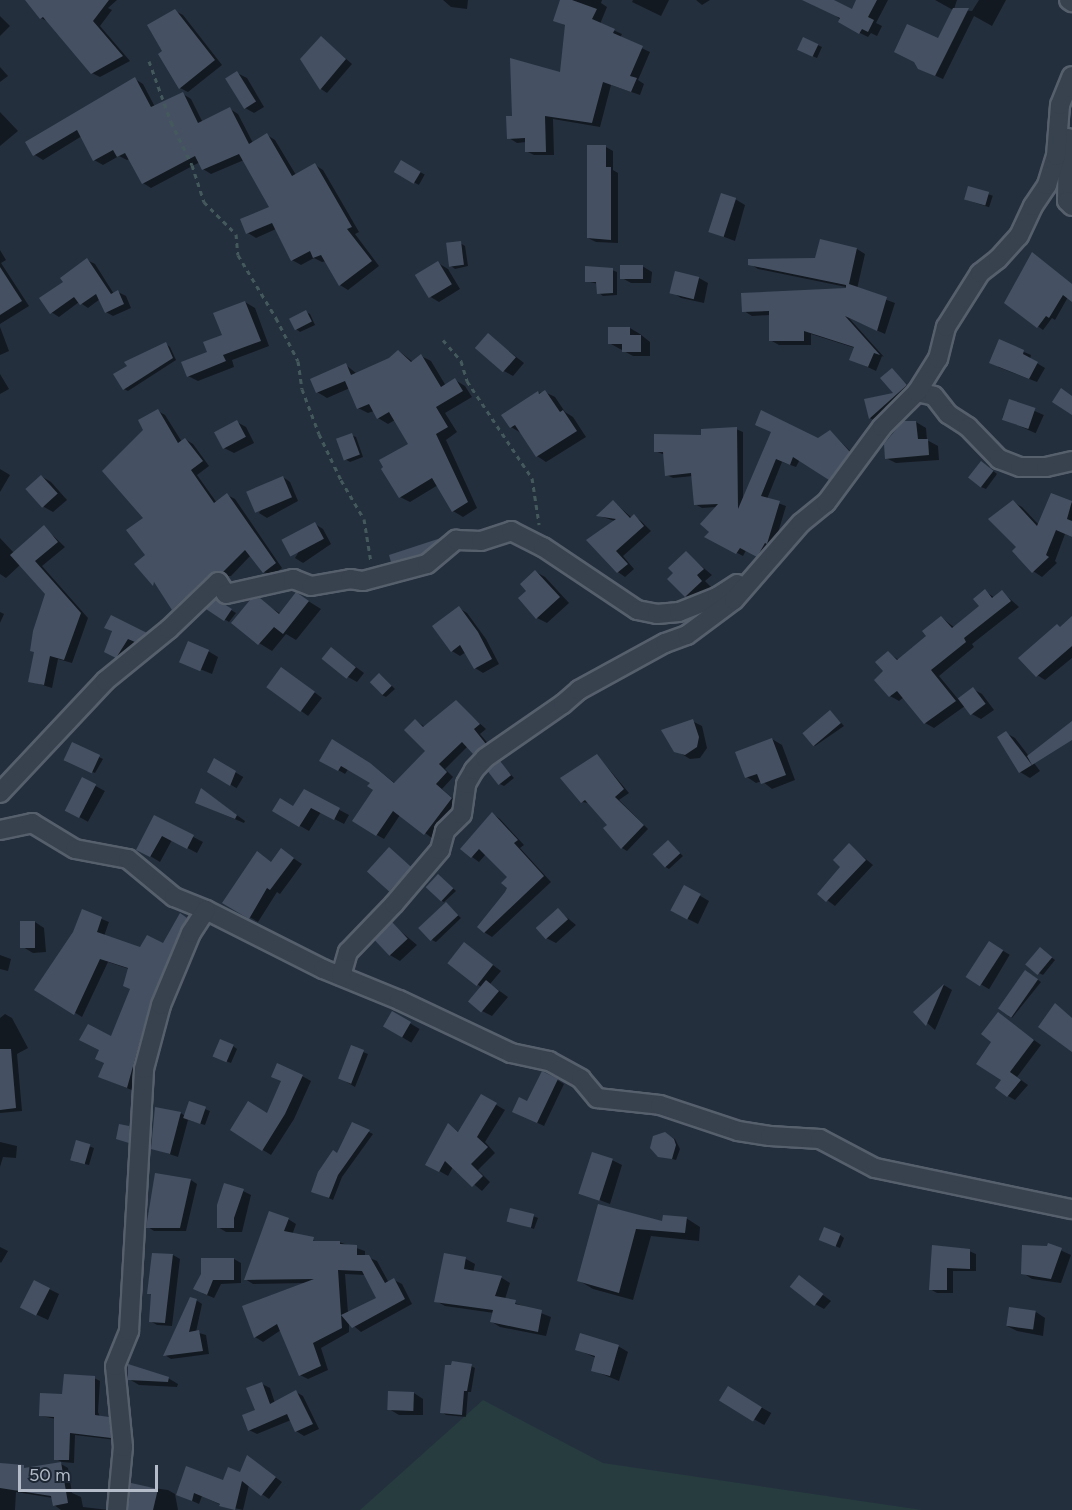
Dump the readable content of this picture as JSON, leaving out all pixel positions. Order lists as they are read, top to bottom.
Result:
{
  "scale_bar": "50 m"
}
